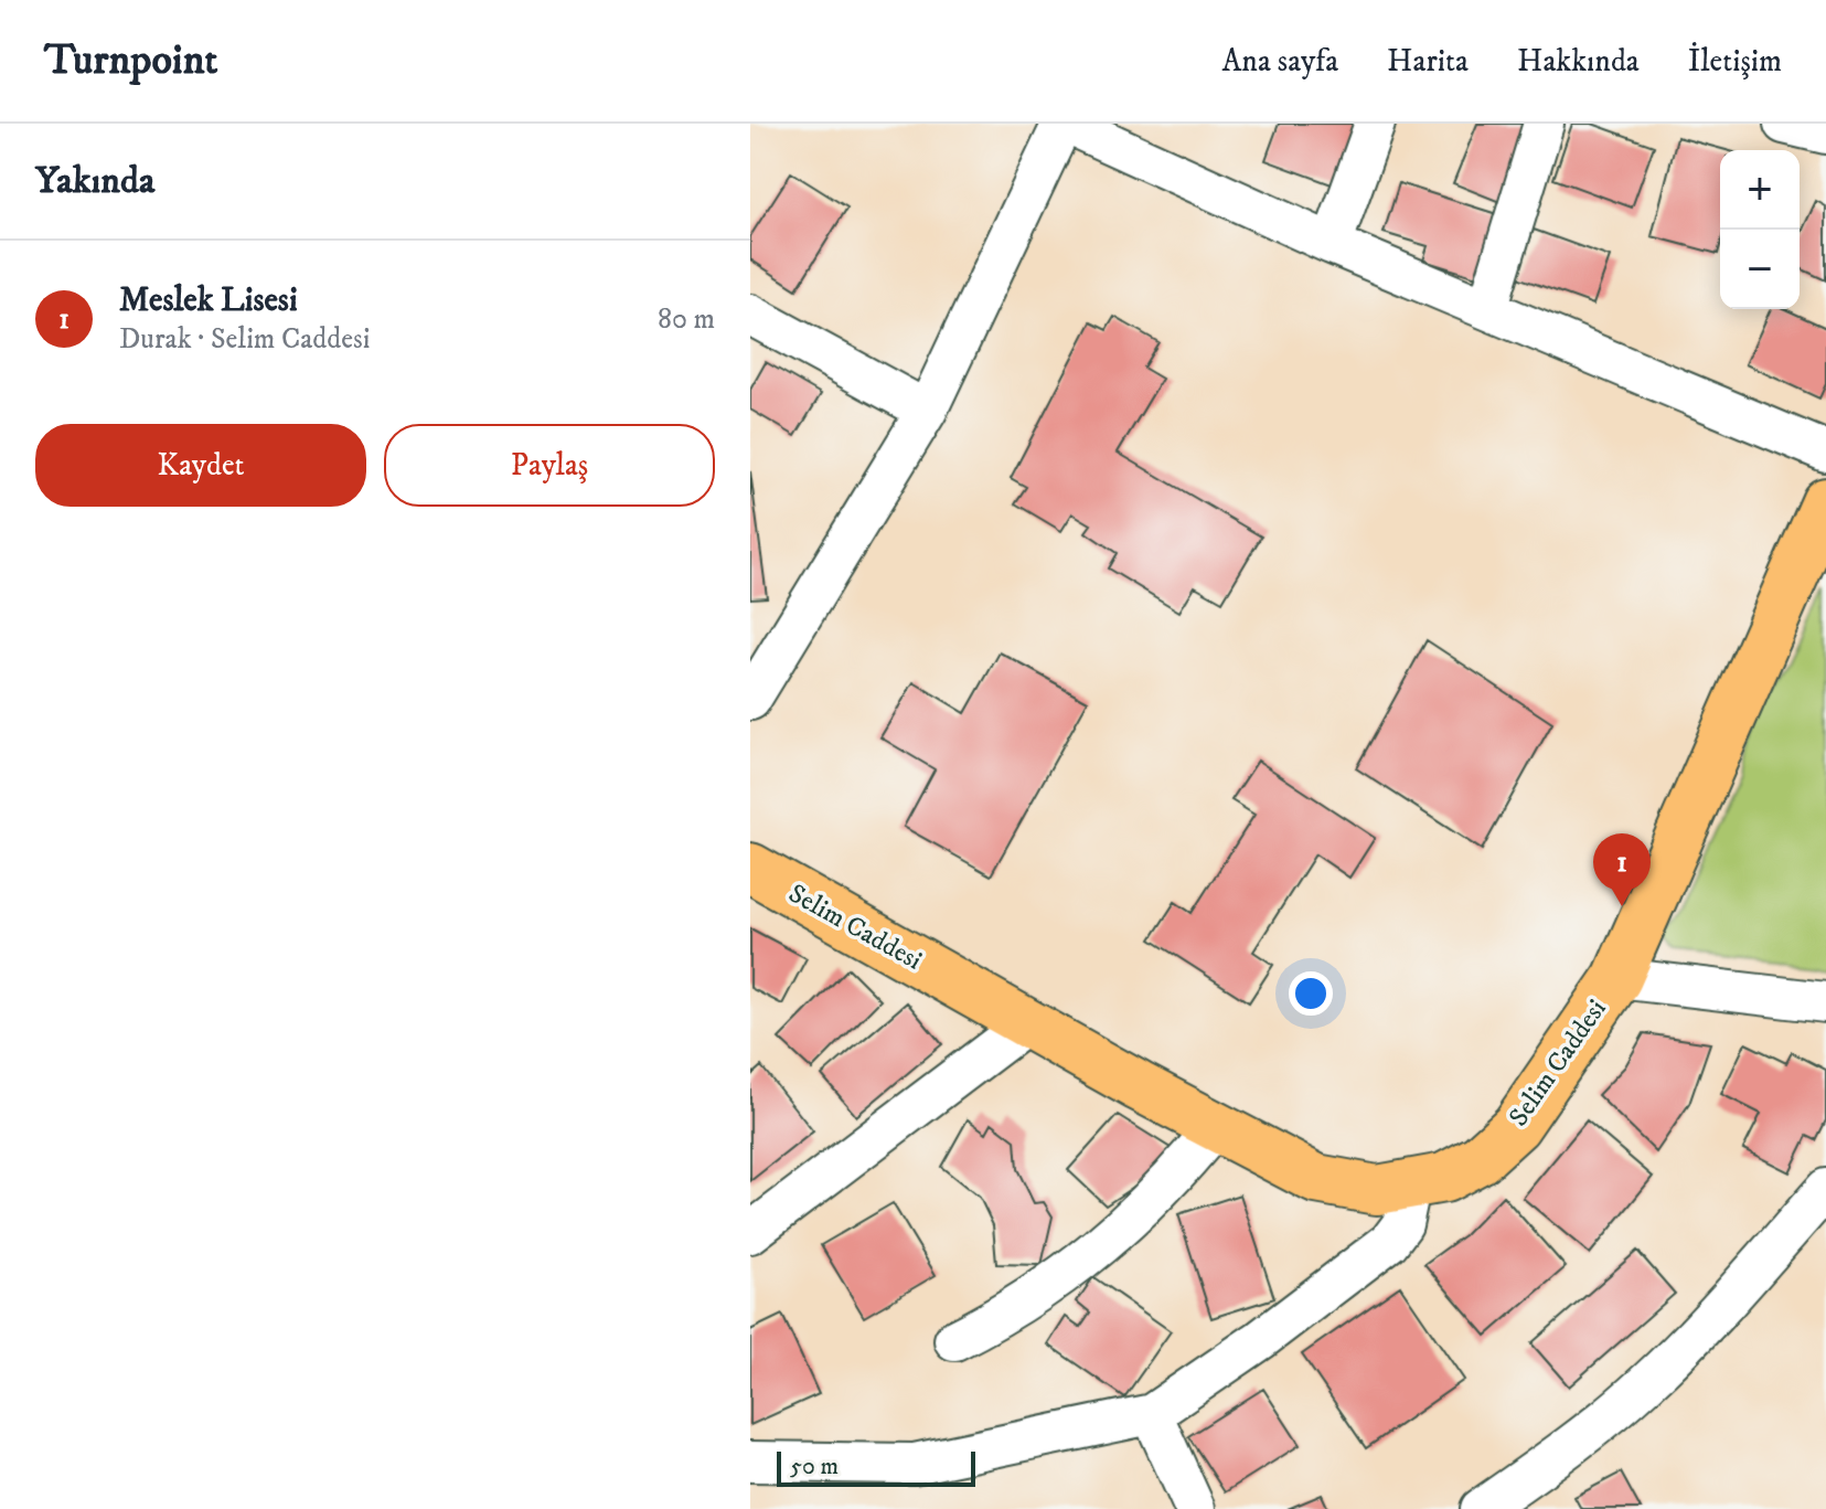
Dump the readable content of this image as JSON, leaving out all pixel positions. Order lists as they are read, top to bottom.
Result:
{
  "streets": {
    "main road": ["Selim Caddesi"]
  },
  "scale_bar": "50 m",
  "page": {
    "header": "Turnpoint",
    "nav": [
      "Ana sayfa",
      "Harita",
      "Hakkında",
      "İletişim"
    ],
    "heading": "Yakında",
    "map_buttons": ["+", "−"],
    "list": [
      {
        "mark": "1",
        "name": "Meslek Lisesi",
        "note": "Durak · Selim Caddesi",
        "value": "80 m"
      }
    ],
    "buttons": ["Kaydet", "Paylaş"],
    "pins": "1",
    "scale": "50 m"
  }
}
